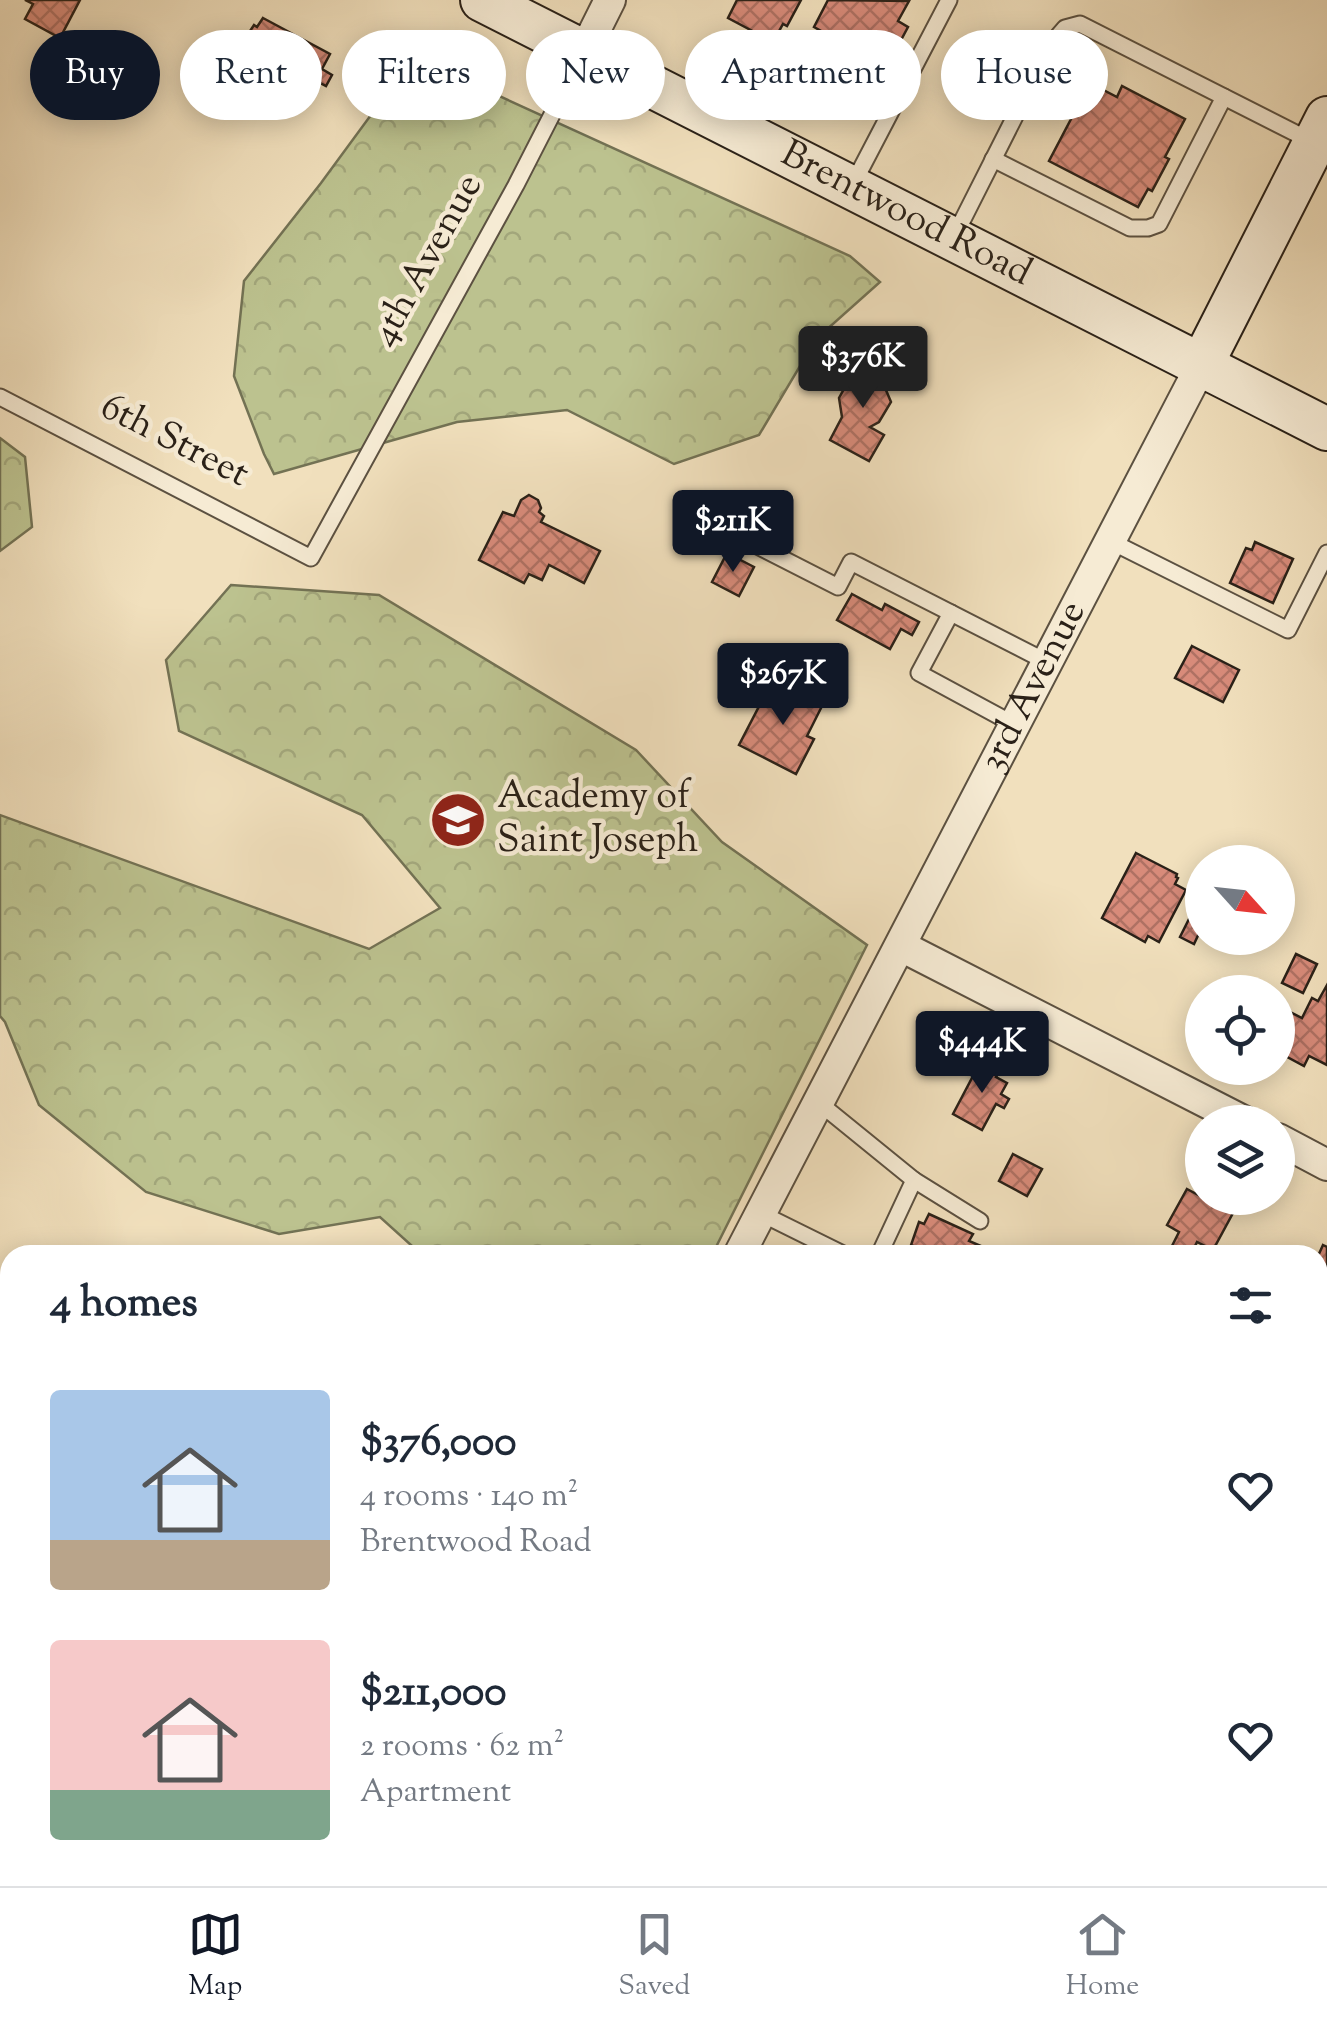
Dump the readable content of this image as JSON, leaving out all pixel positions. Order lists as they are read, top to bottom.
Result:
{
  "streets": {
    "street": ["Brentwood Road", "4th Avenue", "3rd Avenue"],
    "lane": ["6th Street"]
  },
  "crossings": [
    ["Brentwood Road", "3rd Avenue"],
    ["4th Avenue", "6th Street"]
  ],
  "places": {
    "school or university": ["Academy of Saint Joseph"]
  },
  "north": "bottom right",
  "page": {
    "chip": [
      "Buy",
      "Rent",
      "Filters",
      "New",
      "Apartment",
      "House"
    ],
    "price": [
      "$376K",
      "$211K",
      "$267K",
      "$444K"
    ],
    "heading": "4 homes",
    "list": [
      {
        "name": "$376,000",
        "note": "4 rooms · 140 m² · Brentwood Road"
      },
      {
        "name": "$211,000",
        "note": "2 rooms · 62 m² · Apartment"
      }
    ],
    "tabs": ["Map", "Saved", "Home"]
  }
}
